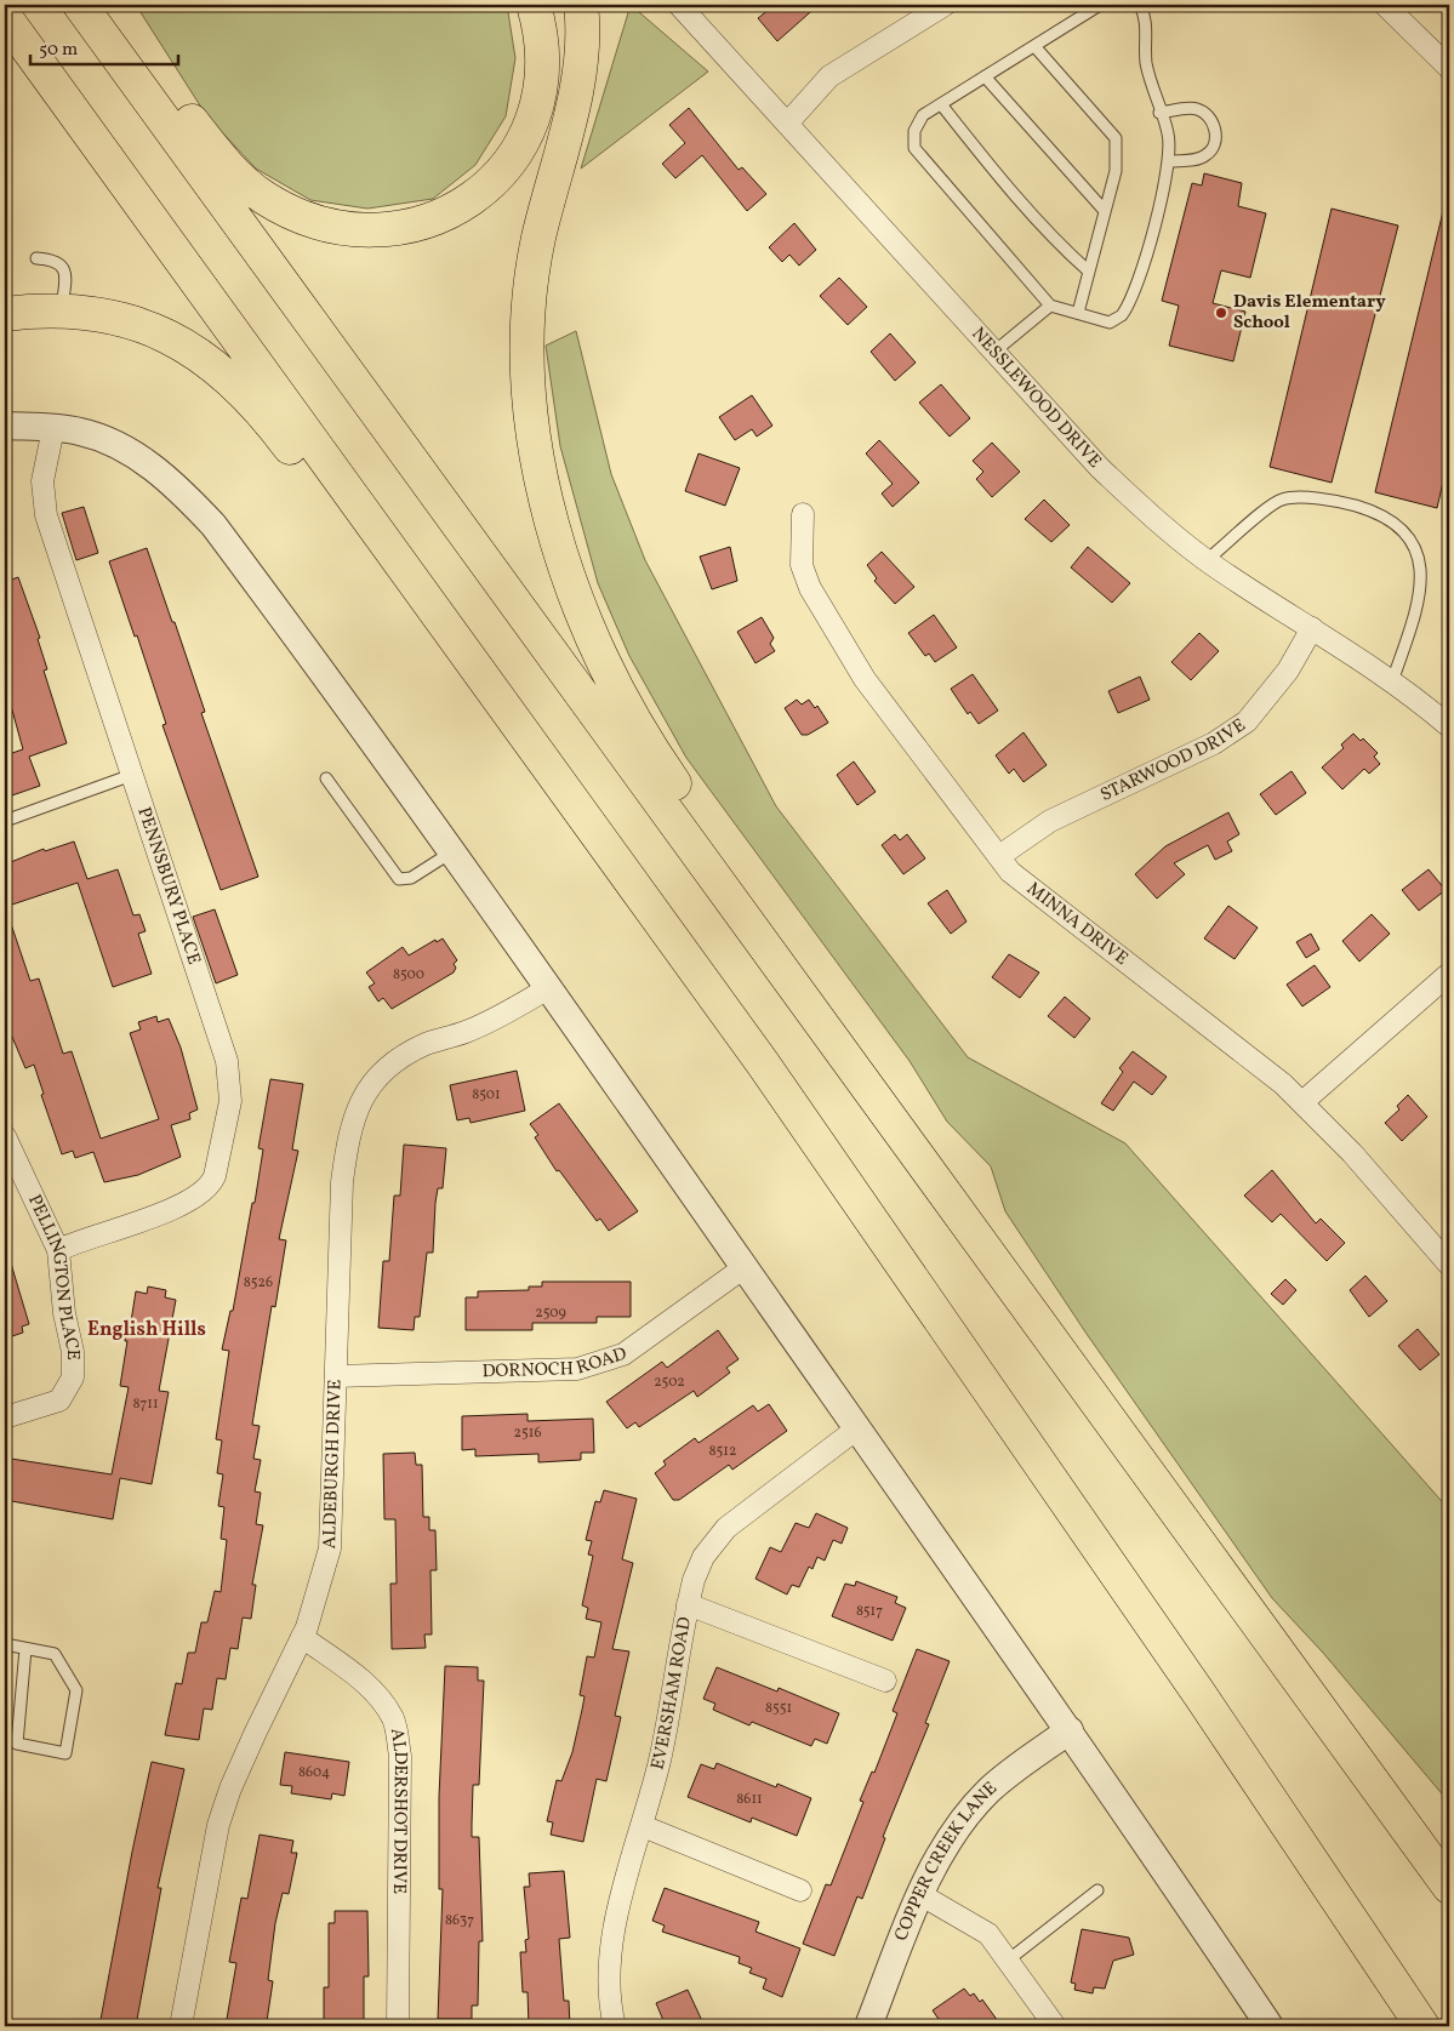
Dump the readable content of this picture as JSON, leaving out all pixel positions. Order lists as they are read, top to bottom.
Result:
{
  "streets": {
    "street": [
      "NESSLEWOOD DRIVE",
      "STARWOOD DRIVE",
      "PENNSBURY PLACE",
      "MINNA DRIVE",
      "PELLINGTON PLACE",
      "DORNOCH ROAD",
      "ALDEBURGH DRIVE",
      "EVERSHAM ROAD",
      "ALDERSHOT DRIVE",
      "COPPER CREEK LANE"
    ]
  },
  "crossings": [
    ["NESSLEWOOD DRIVE", "STARWOOD DRIVE"],
    ["STARWOOD DRIVE", "MINNA DRIVE"],
    ["PENNSBURY PLACE", "PELLINGTON PLACE"],
    ["DORNOCH ROAD", "ALDEBURGH DRIVE"],
    ["ALDEBURGH DRIVE", "ALDERSHOT DRIVE"]
  ],
  "districts": ["English Hills"],
  "places": ["Davis Elementary School"],
  "house_numbers": [
    "8500",
    "8501",
    "8526",
    "2509",
    "2502",
    "8711",
    "2516",
    "8512",
    "8517",
    "8551",
    "8604",
    "8611",
    "8637"
  ],
  "scale_bar": "50 m"
}
